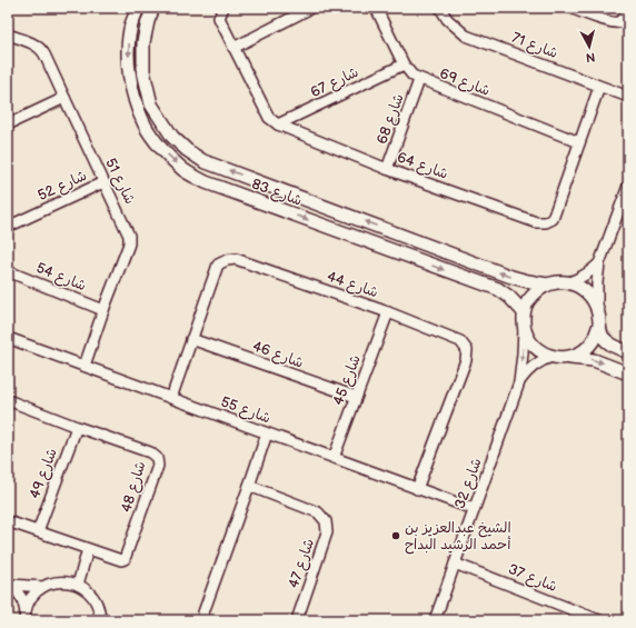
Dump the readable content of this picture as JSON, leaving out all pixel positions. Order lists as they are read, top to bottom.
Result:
{
  "streets": {
    "street": [
      "شارع 71",
      "شارع 67",
      "شارع 69",
      "شارع 68",
      "شارع 64",
      "شارع 51",
      "شارع 52",
      "شارع 83",
      "شارع 54",
      "شارع 44",
      "شارع 46",
      "شارع 45",
      "شارع 55",
      "شارع 49",
      "شارع 32",
      "شارع 48",
      "شارع 47",
      "شارع 37"
    ]
  },
  "crossings": [
    ["شارع 71", "شارع 64"],
    ["شارع 67", "شارع 69"],
    ["شارع 67", "شارع 64"],
    ["شارع 69", "شارع 68"],
    ["شارع 69", "شارع 64"],
    ["شارع 68", "شارع 64"],
    ["شارع 51", "شارع 52"],
    ["شارع 51", "شارع 54"],
    ["شارع 51", "شارع 55"],
    ["شارع 83", "شارع 32"],
    ["شارع 44", "شارع 46"],
    ["شارع 44", "شارع 45"],
    ["شارع 44", "شارع 55"],
    ["شارع 46", "شارع 45"],
    ["شارع 45", "شارع 55"],
    ["شارع 55", "شارع 32"],
    ["شارع 49", "شارع 48"],
    ["شارع 32", "شارع 37"]
  ],
  "places": ["الشيخ عبدالعزيز بن أحمد الرشيد البداح"],
  "north": "bottom"
}
